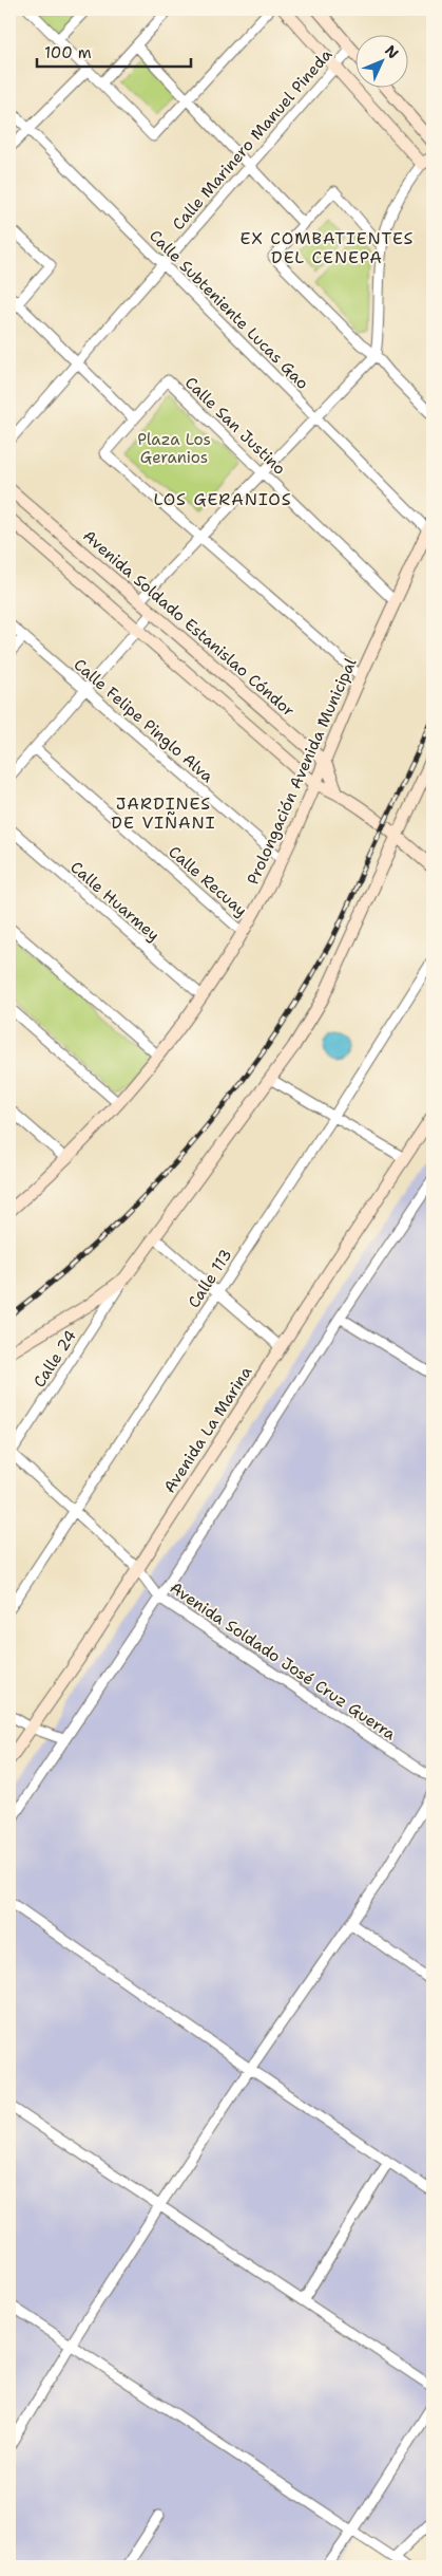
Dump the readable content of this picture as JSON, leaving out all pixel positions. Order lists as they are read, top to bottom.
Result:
{
  "streets": {
    "street": [
      "Calle Marinero Manuel Pineda",
      "Calle Subteniente Lucas Gao",
      "Calle San Justino",
      "Avenida Soldado Estanislao Cóndor",
      "Calle Felipe Pinglo Alva",
      "Prolongación Avenida Municipal",
      "Calle Recuay",
      "Calle Huarmey",
      "Calle 113",
      "Calle 24",
      "Avenida La Marina",
      "Avenida Soldado José Cruz Guerra"
    ]
  },
  "crossings": [
    ["Calle Marinero Manuel Pineda", "Calle Subteniente Lucas Gao"],
    ["Calle Subteniente Lucas Gao", "Prolongación Avenida Municipal"],
    ["Calle San Justino", "Prolongación Avenida Municipal"],
    ["Avenida Soldado Estanislao Cóndor", "Prolongación Avenida Municipal"],
    ["Calle Felipe Pinglo Alva", "Prolongación Avenida Municipal"],
    ["Prolongación Avenida Municipal", "Calle Recuay"],
    ["Prolongación Avenida Municipal", "Calle Huarmey"],
    ["Calle 113", "Avenida Soldado José Cruz Guerra"],
    ["Calle 24", "Avenida Soldado José Cruz Guerra"],
    ["Avenida La Marina", "Avenida Soldado José Cruz Guerra"]
  ],
  "districts": ["EX COMBATIENTES DEL CENEPA", "LOS GERANIOS", "JARDINES DE VIÑANI"],
  "parks": ["Plaza Los Geranios"],
  "scale_bar": "100 m",
  "north": "top right"
}
